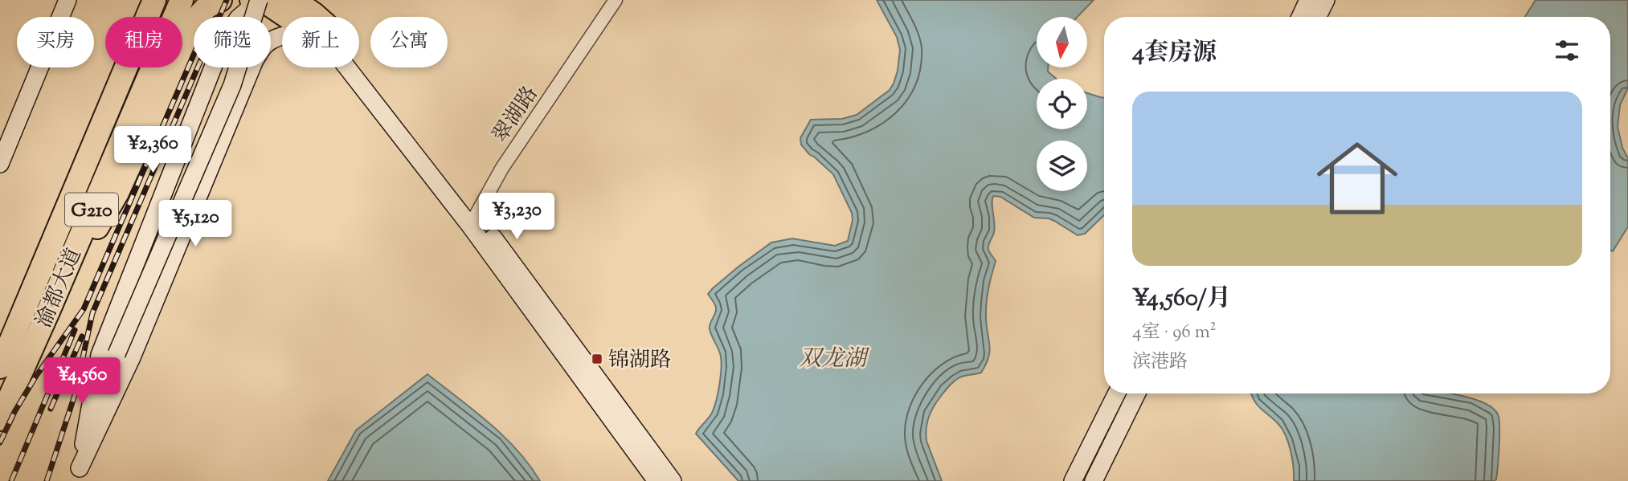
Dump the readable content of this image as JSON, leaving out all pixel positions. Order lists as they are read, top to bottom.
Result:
{
  "streets": {
    "highway": ["G210", "渝都大道"],
    "street": ["翠湖路"]
  },
  "water": ["双龙湖"],
  "places": {
    "transit": ["锦湖路"]
  },
  "north": "bottom",
  "page": {
    "chip": [
      "买房",
      "租房",
      "筛选",
      "新上",
      "公寓"
    ],
    "heading": "4套房源",
    "list": [
      {
        "name": "¥4,560/月",
        "note": "4室 · 96 m² · 滨港路"
      }
    ],
    "price": [
      "¥2,360",
      "¥3,230",
      "¥5,120",
      "¥4,560"
    ]
  }
}
